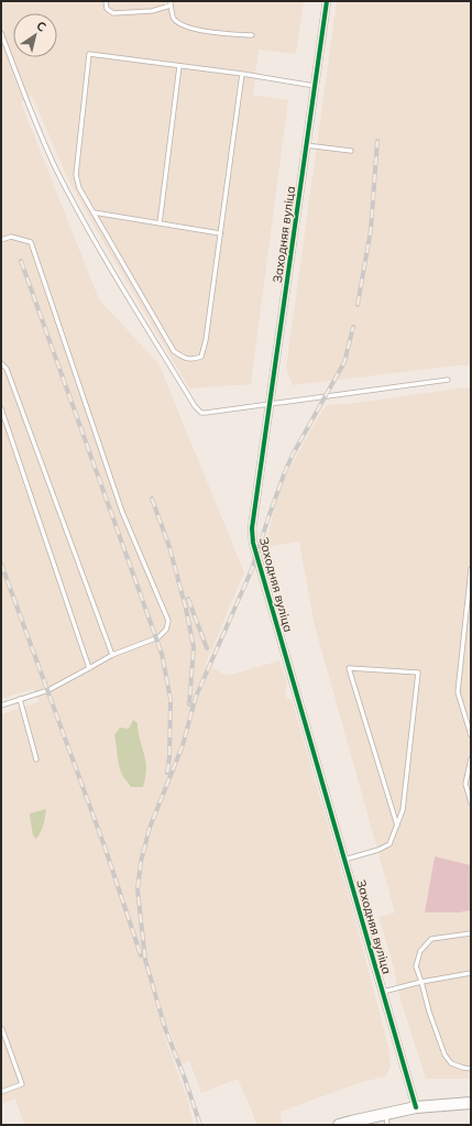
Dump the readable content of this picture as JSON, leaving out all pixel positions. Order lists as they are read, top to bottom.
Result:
{
  "streets": {
    "street": ["Заходняя вуліца"]
  },
  "north": "top right"
}
